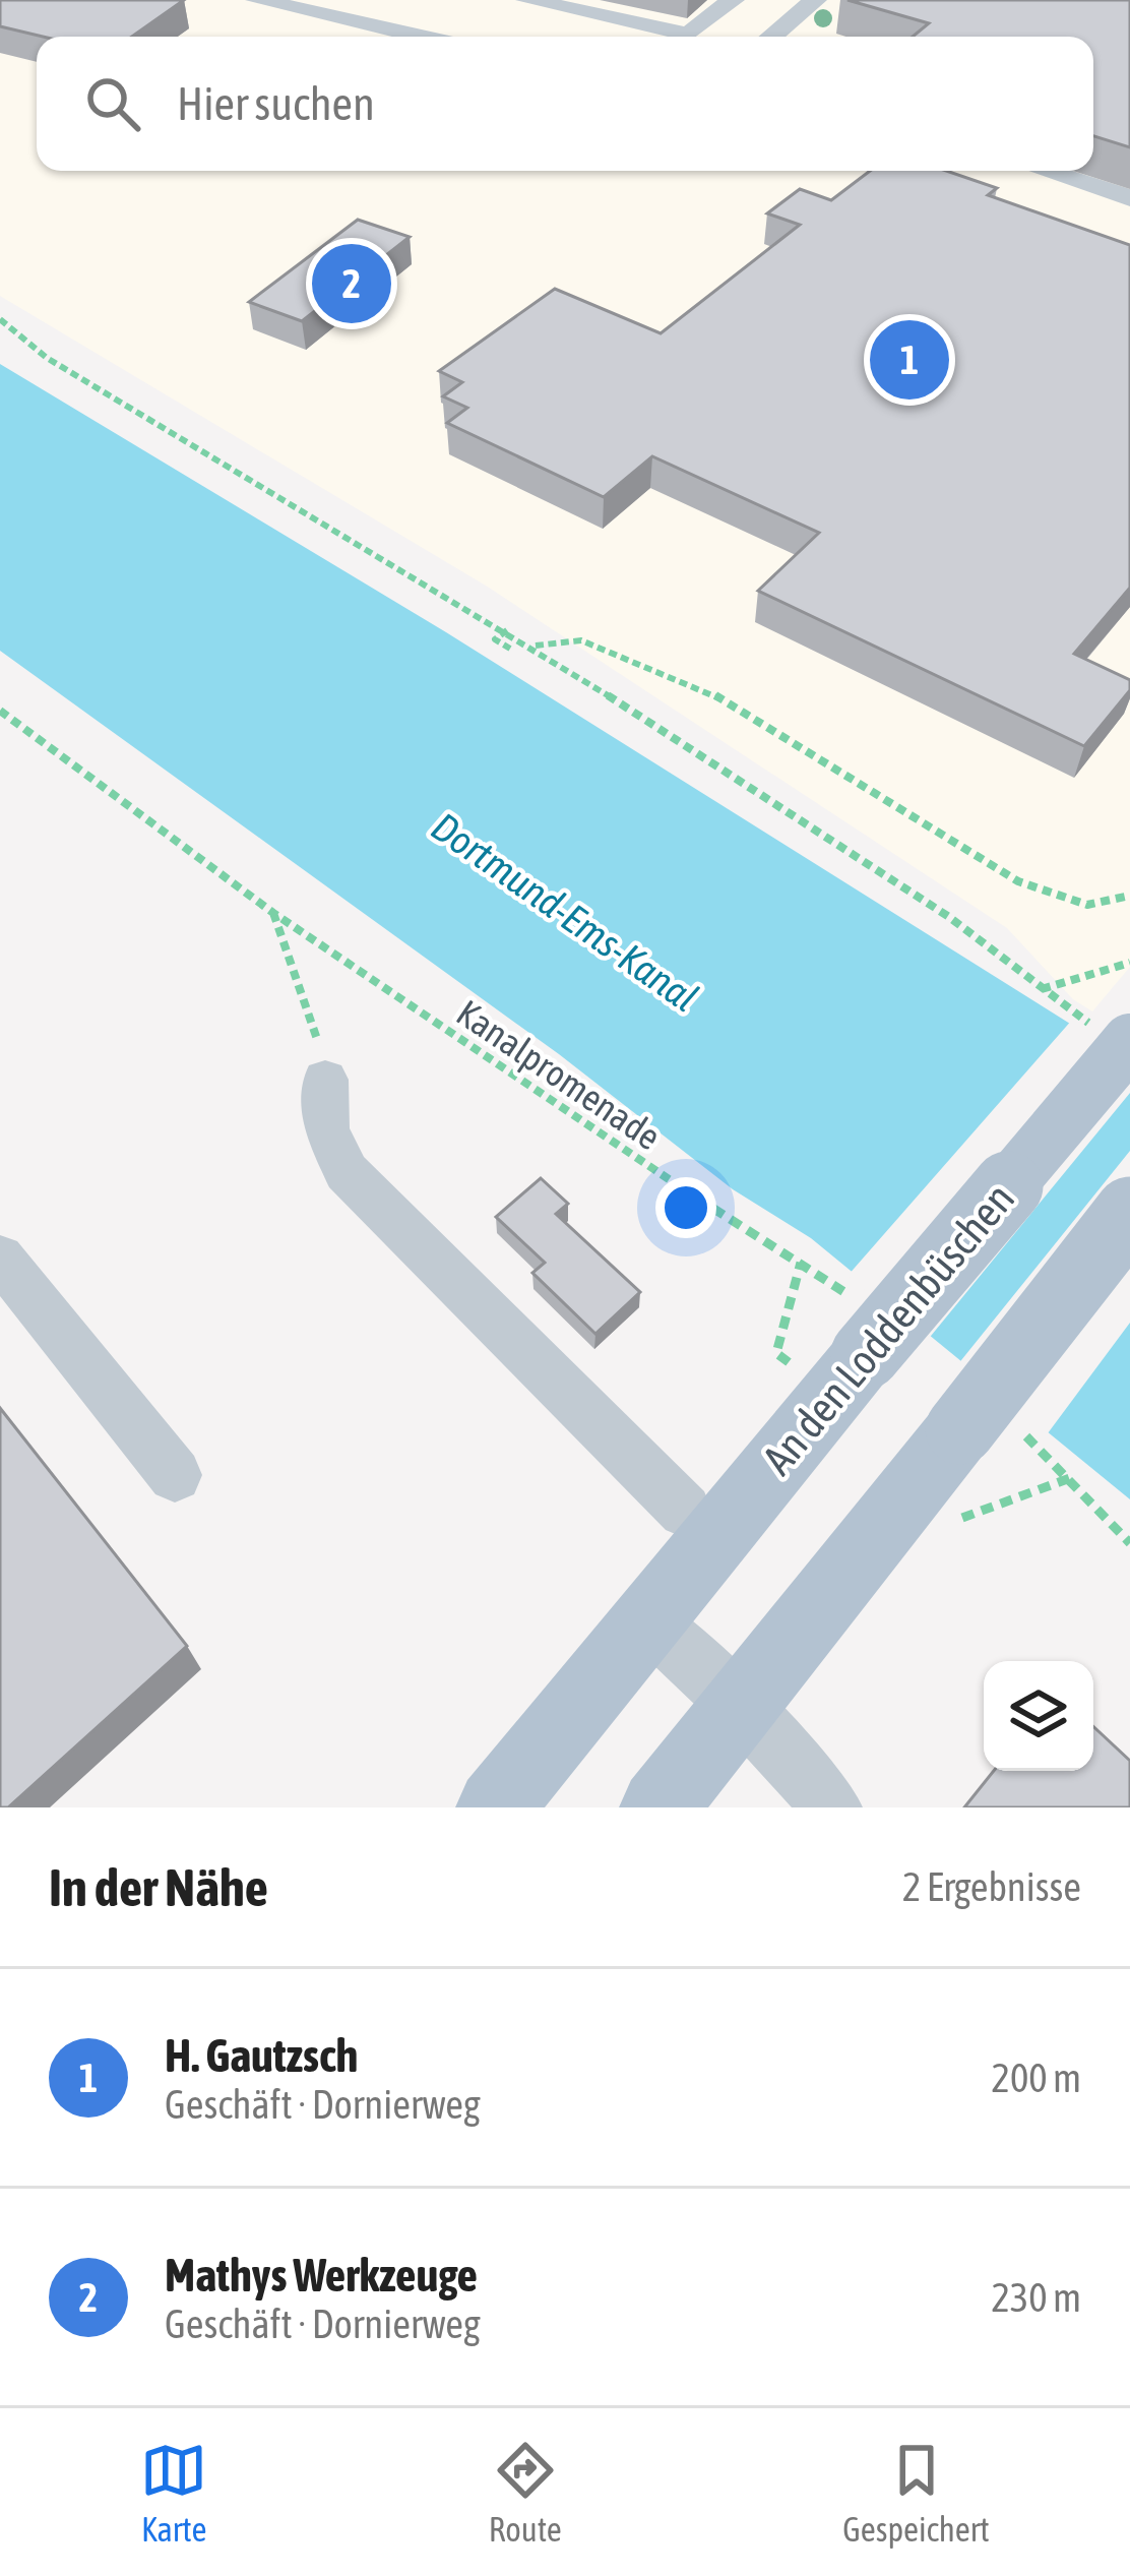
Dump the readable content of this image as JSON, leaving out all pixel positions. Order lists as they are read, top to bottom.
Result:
{
  "streets": {
    "main road": ["An den Loddenbüschen"],
    "path": ["Kanalpromenade"]
  },
  "crossings": [
    ["Kanalpromenade", "An den Loddenbüschen"]
  ],
  "water": ["Dortmund-Ems-Kanal"],
  "page": {
    "search": "Hier suchen",
    "pins": ["2", "1"],
    "heading": ["In der Nähe", "2 Ergebnisse"],
    "list": [
      {
        "mark": "1",
        "name": "H. Gautzsch",
        "note": "Geschäft · Dornierweg",
        "value": "200 m"
      },
      {
        "mark": "2",
        "name": "Mathys Werkzeuge",
        "note": "Geschäft · Dornierweg",
        "value": "230 m"
      }
    ],
    "nav": ["Karte", "Route", "Gespeichert"]
  }
}
